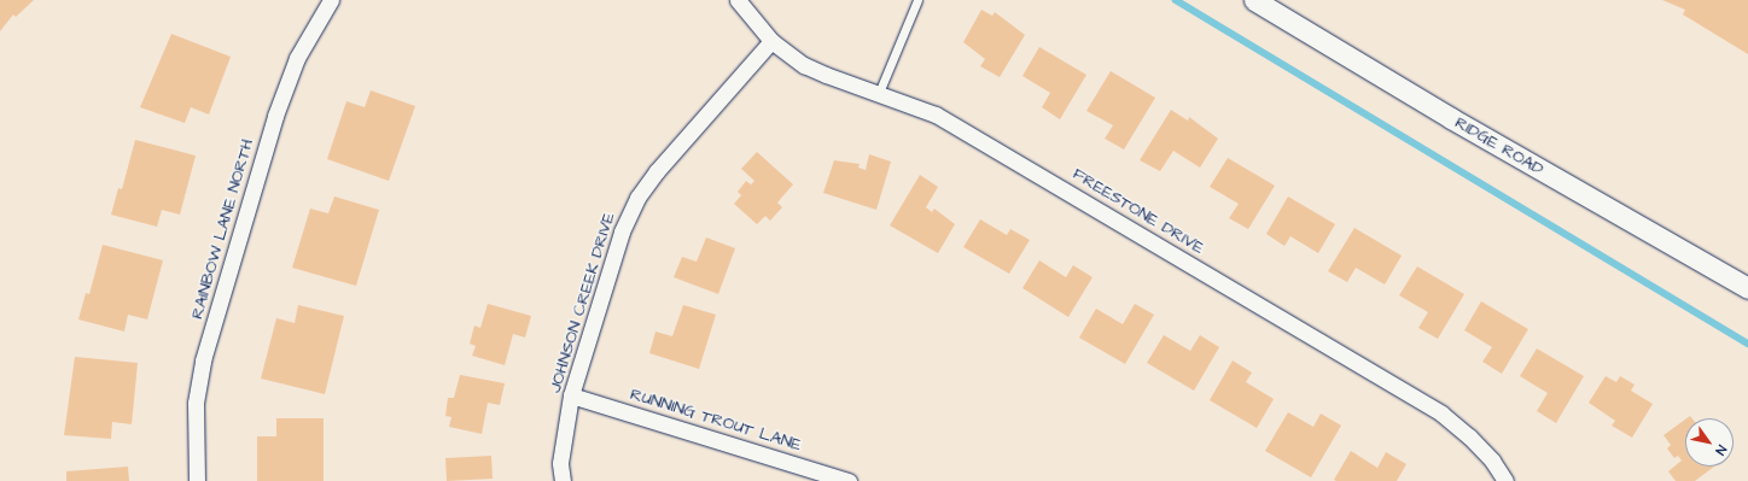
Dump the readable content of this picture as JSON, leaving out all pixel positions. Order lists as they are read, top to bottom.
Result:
{
  "streets": {
    "street": [
      "RIDGE ROAD",
      "FREESTONE DRIVE",
      "RAINBOW LANE NORTH",
      "JOHNSON CREEK DRIVE",
      "RUNNING TROUT LANE"
    ]
  },
  "crossings": [
    ["FREESTONE DRIVE", "JOHNSON CREEK DRIVE"],
    ["JOHNSON CREEK DRIVE", "RUNNING TROUT LANE"]
  ],
  "north": "bottom right"
}
